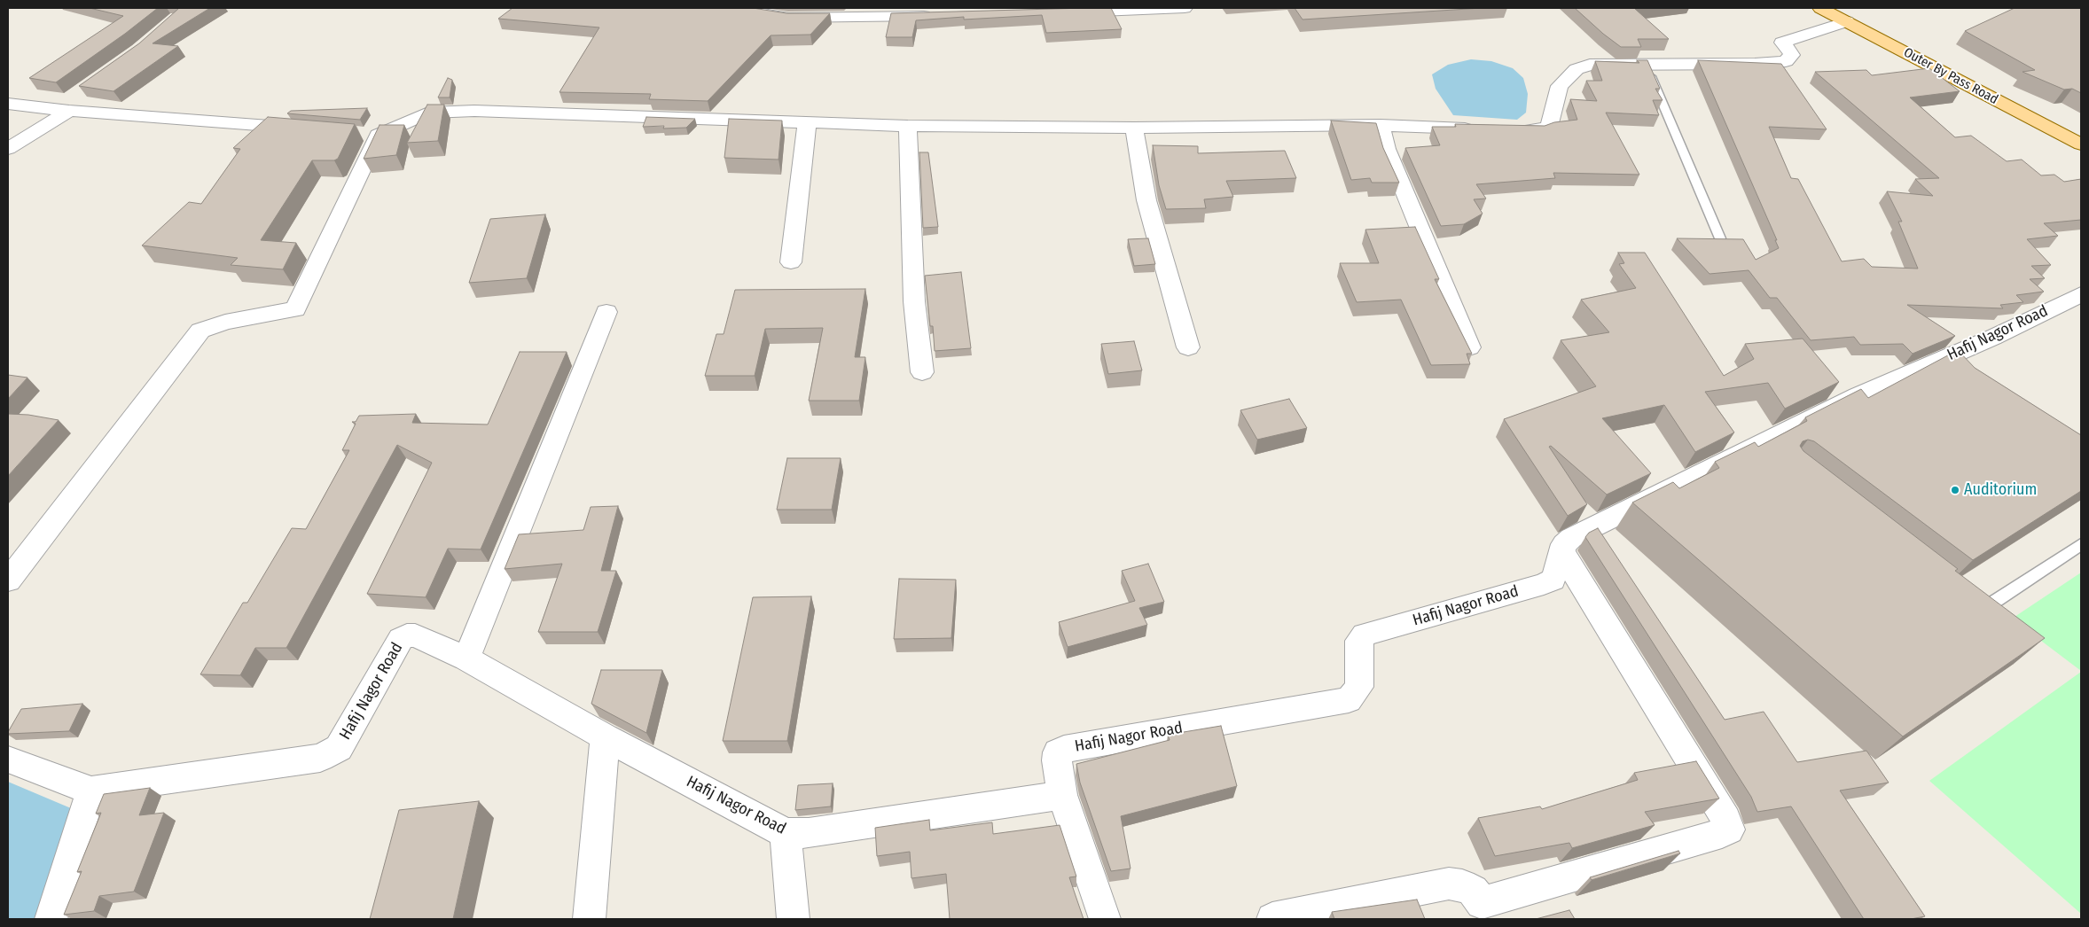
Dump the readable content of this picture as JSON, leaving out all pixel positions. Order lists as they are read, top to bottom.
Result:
{
  "streets": {
    "main road": ["Outer By Pass Road"],
    "street": ["Hafij Nagor Road"]
  },
  "places": ["Auditorium"]
}
